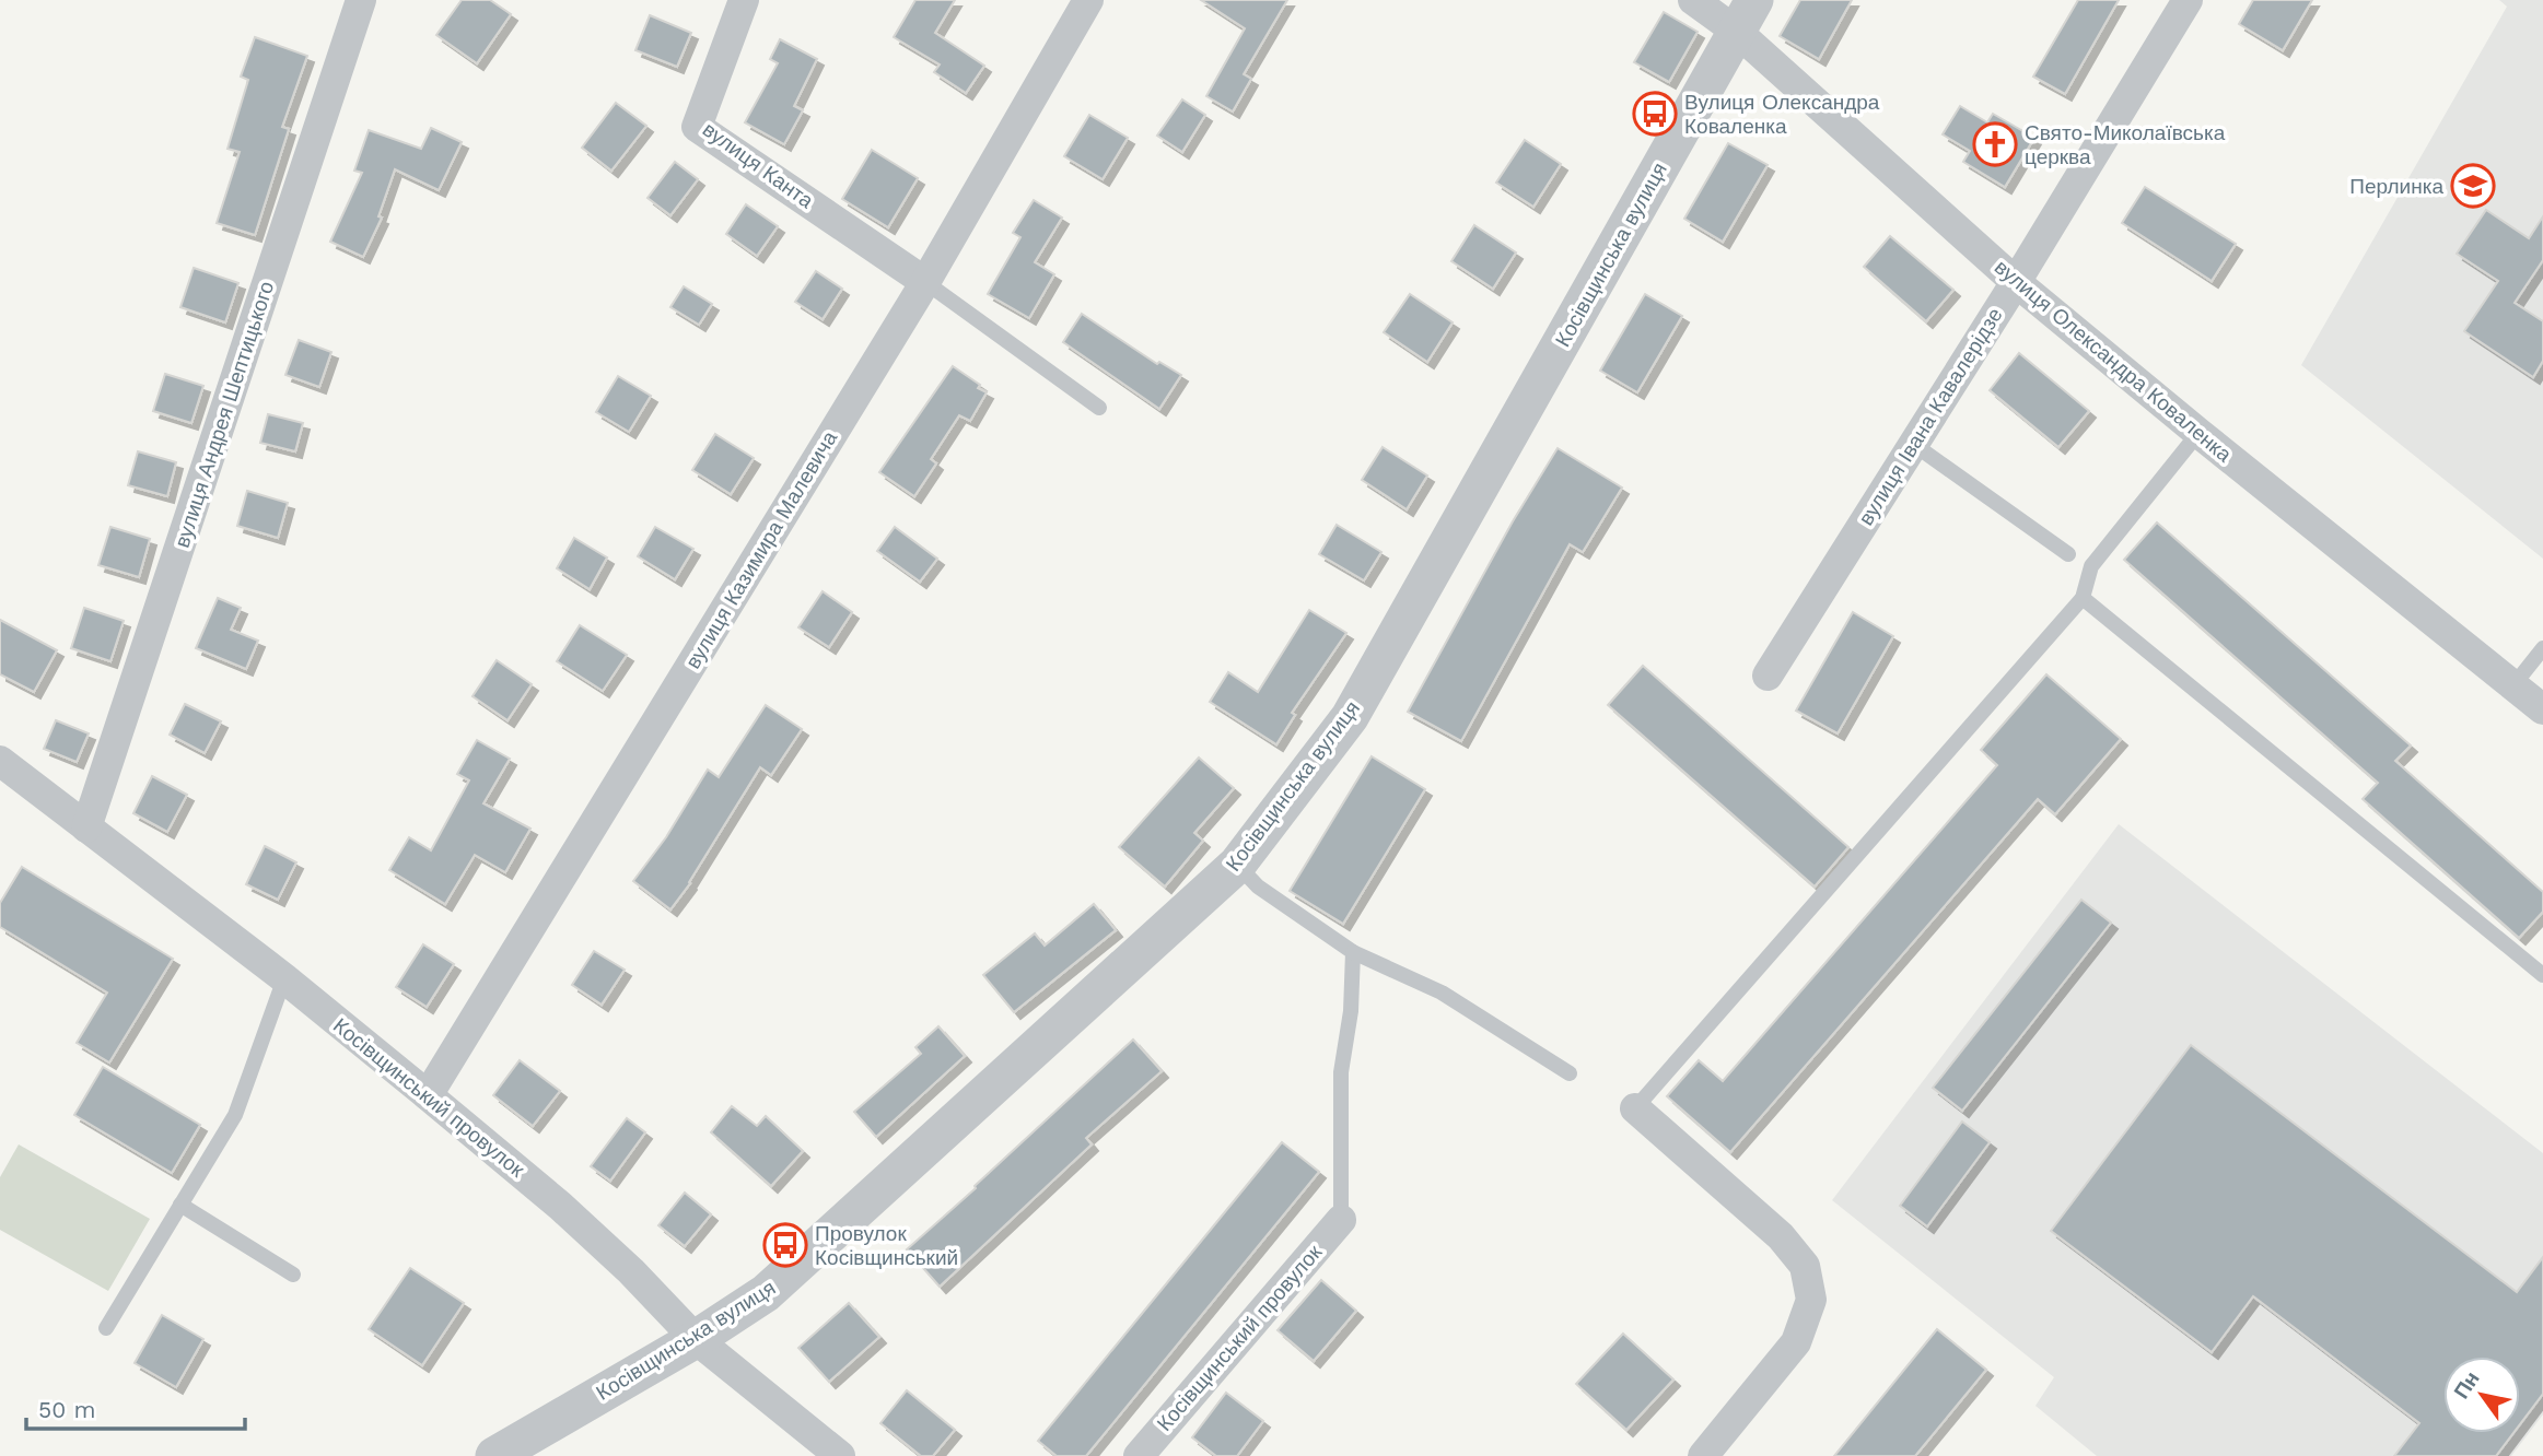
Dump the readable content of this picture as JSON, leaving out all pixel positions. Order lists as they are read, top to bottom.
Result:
{
  "streets": {
    "street": [
      "вулиця Канта",
      "Косівщинська вулиця",
      "вулиця Олександра Коваленка",
      "вулиця Андрея Шептицького",
      "вулиця Івана Кавалерідзе",
      "вулиця Казимира Малевича",
      "Косівщинський провулок"
    ]
  },
  "crossings": [
    ["вулиця Канта", "вулиця Казимира Малевича"],
    ["Косівщинська вулиця", "вулиця Олександра Коваленка"],
    ["Косівщинська вулиця", "Косівщинський провулок"],
    ["вулиця Олександра Коваленка", "вулиця Івана Кавалерідзе"],
    ["вулиця Андрея Шептицького", "Косівщинський провулок"],
    ["вулиця Казимира Малевича", "Косівщинський провулок"]
  ],
  "places": {
    "bus stop": ["Вулиця Олександра Коваленка", "Провулок Косівщинський"],
    "church": ["Свято-Миколаївська церква"],
    "school or university": ["Перлинка"]
  },
  "scale_bar": "50 m",
  "north": "top left"
}
